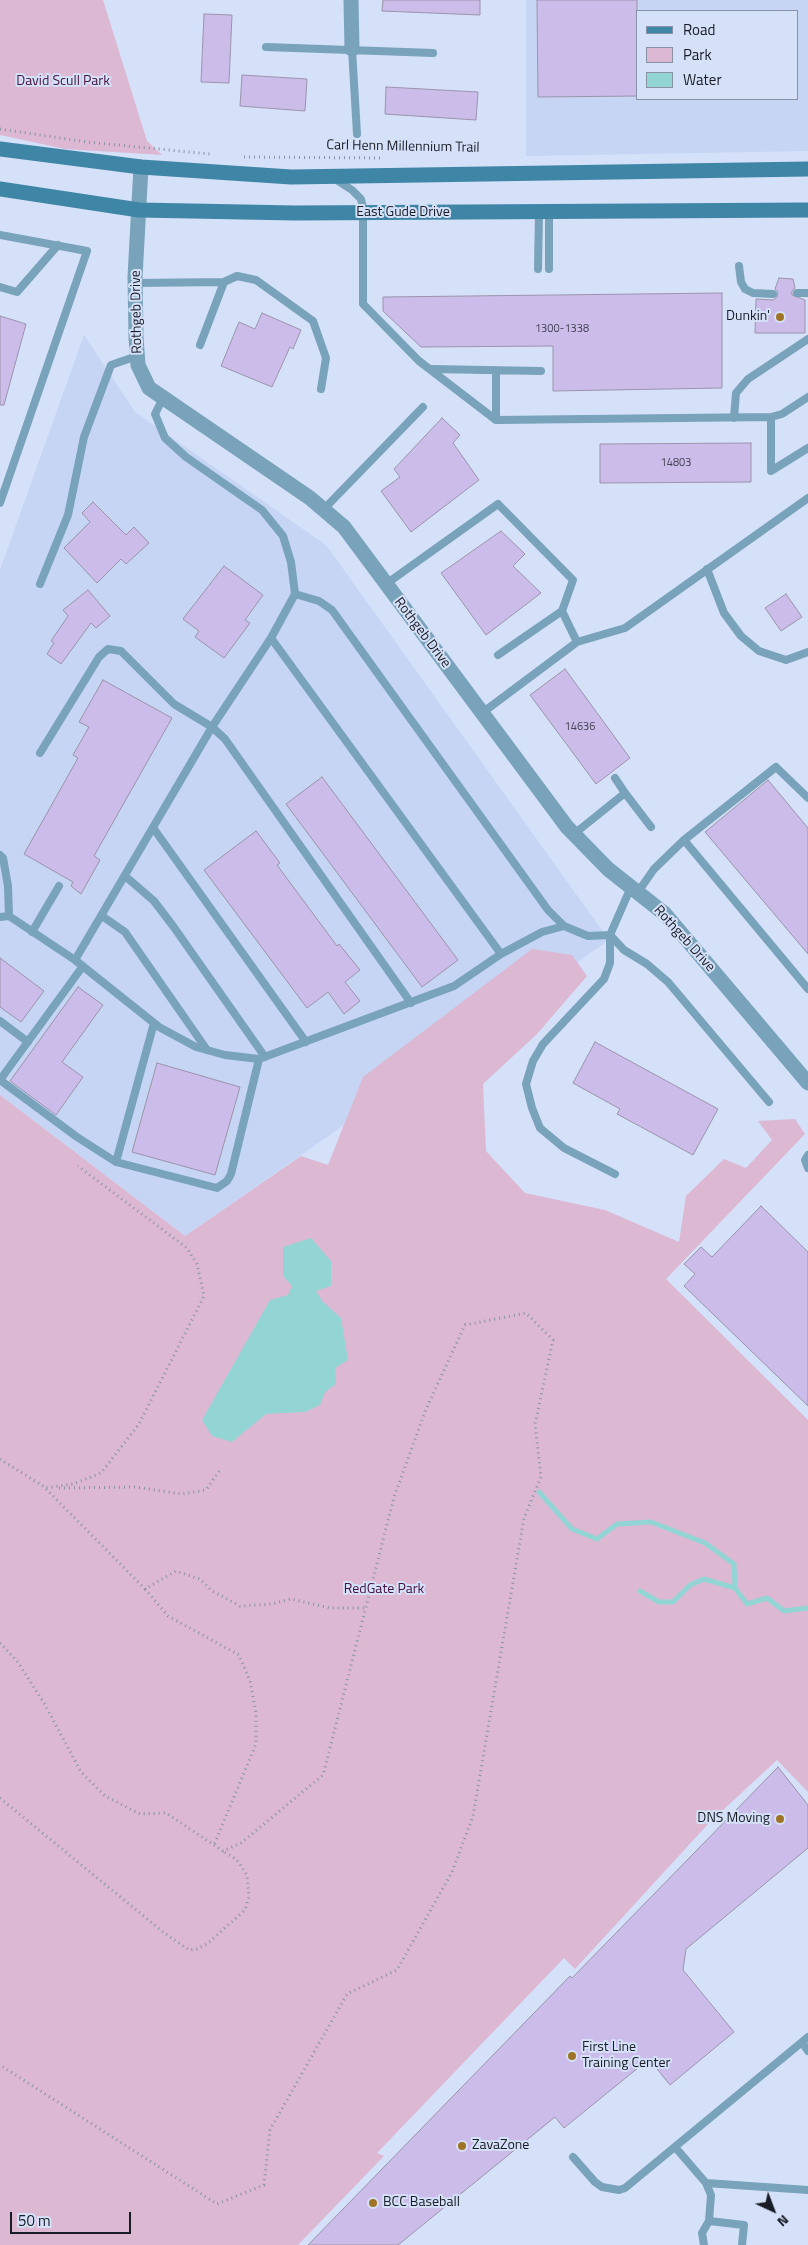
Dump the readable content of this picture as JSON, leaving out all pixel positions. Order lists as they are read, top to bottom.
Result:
{
  "streets": {
    "main road": ["East Gude Drive"],
    "street": ["Rothgeb Drive"],
    "path": ["Carl Henn Millennium Trail"]
  },
  "crossings": [
    ["East Gude Drive", "Rothgeb Drive"]
  ],
  "parks": ["David Scull Park", "RedGate Park"],
  "places": [
    "Dunkin'",
    "DNS Moving",
    "First Line Training Center",
    "ZavaZone",
    "BCC Baseball"
  ],
  "house_numbers": ["1300-1338", "14803", "14636"],
  "legend": ["Road", "Park", "Water"],
  "scale_bar": "50 m",
  "north": "bottom right"
}
